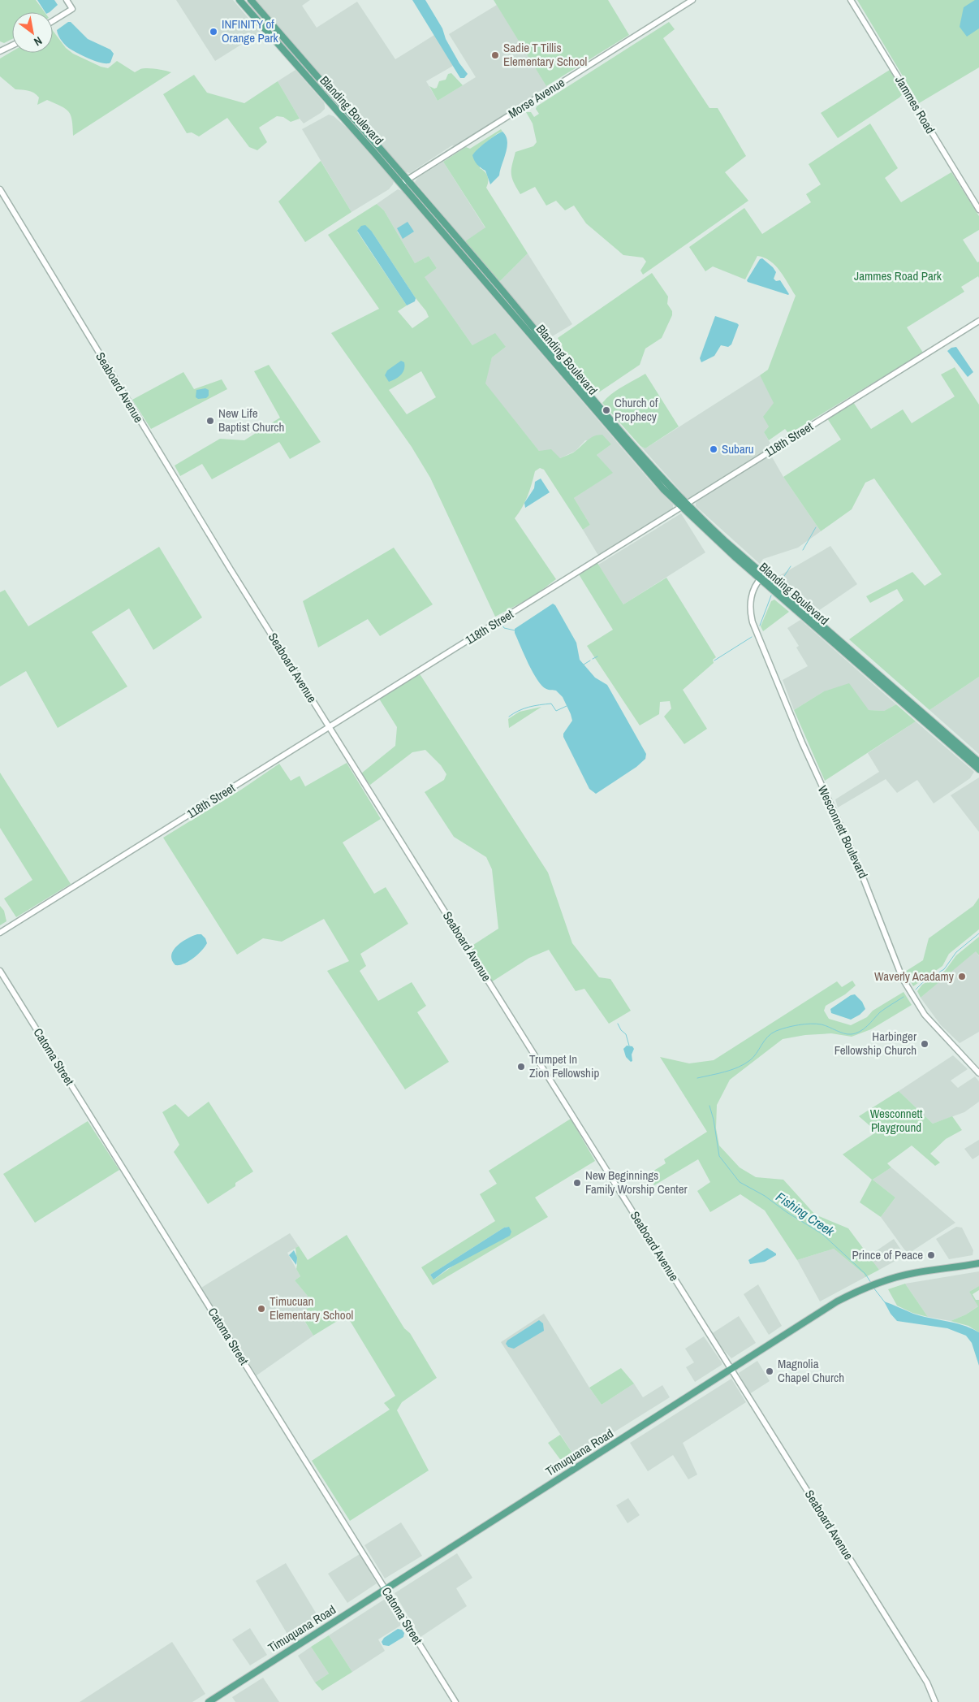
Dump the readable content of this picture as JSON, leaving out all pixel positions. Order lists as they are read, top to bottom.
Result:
{
  "streets": {
    "main road": ["Blanding Boulevard", "Timuquana Road"],
    "street": [
      "Morse Avenue",
      "Jammes Road",
      "Seaboard Avenue",
      "118th Street",
      "Wesconnett Boulevard",
      "Catoma Street"
    ]
  },
  "crossings": [
    ["Morse Avenue", "Blanding Boulevard"],
    ["Blanding Boulevard", "118th Street"],
    ["Blanding Boulevard", "Wesconnett Boulevard"],
    ["Seaboard Avenue", "118th Street"],
    ["Seaboard Avenue", "Timuquana Road"],
    ["Catoma Street", "Timuquana Road"]
  ],
  "water": ["Fishing Creek"],
  "parks": ["Jammes Road Park", "Wesconnett Playground"],
  "places": [
    "INFINITY of Orange Park",
    "Sadie T Tillis Elementary School",
    "Church of Prophecy",
    "New Life Baptist Church",
    "Subaru",
    "Waverly Acadamy",
    "Harbinger Fellowship Church",
    "Trumpet In Zion Fellowship",
    "New Beginnings Family Worship Center",
    "Prince of Peace",
    "Timucuan Elementary School",
    "Magnolia Chapel Church"
  ],
  "north": "bottom right"
}
